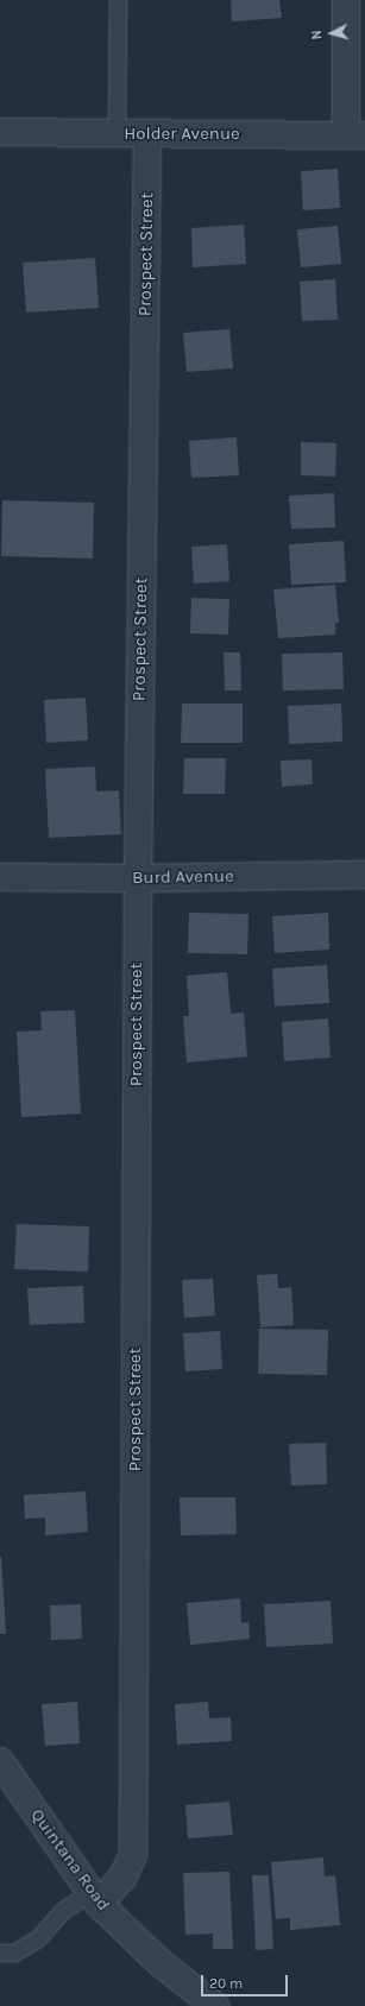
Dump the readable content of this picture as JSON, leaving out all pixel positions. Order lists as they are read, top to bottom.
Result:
{
  "streets": {
    "street": [
      "Holder Avenue",
      "Prospect Street",
      "Burd Avenue",
      "Quintana Road"
    ]
  },
  "crossings": [
    ["Holder Avenue", "Prospect Street"],
    ["Prospect Street", "Burd Avenue"],
    ["Prospect Street", "Quintana Road"]
  ],
  "scale_bar": "20 m",
  "north": "left"
}
